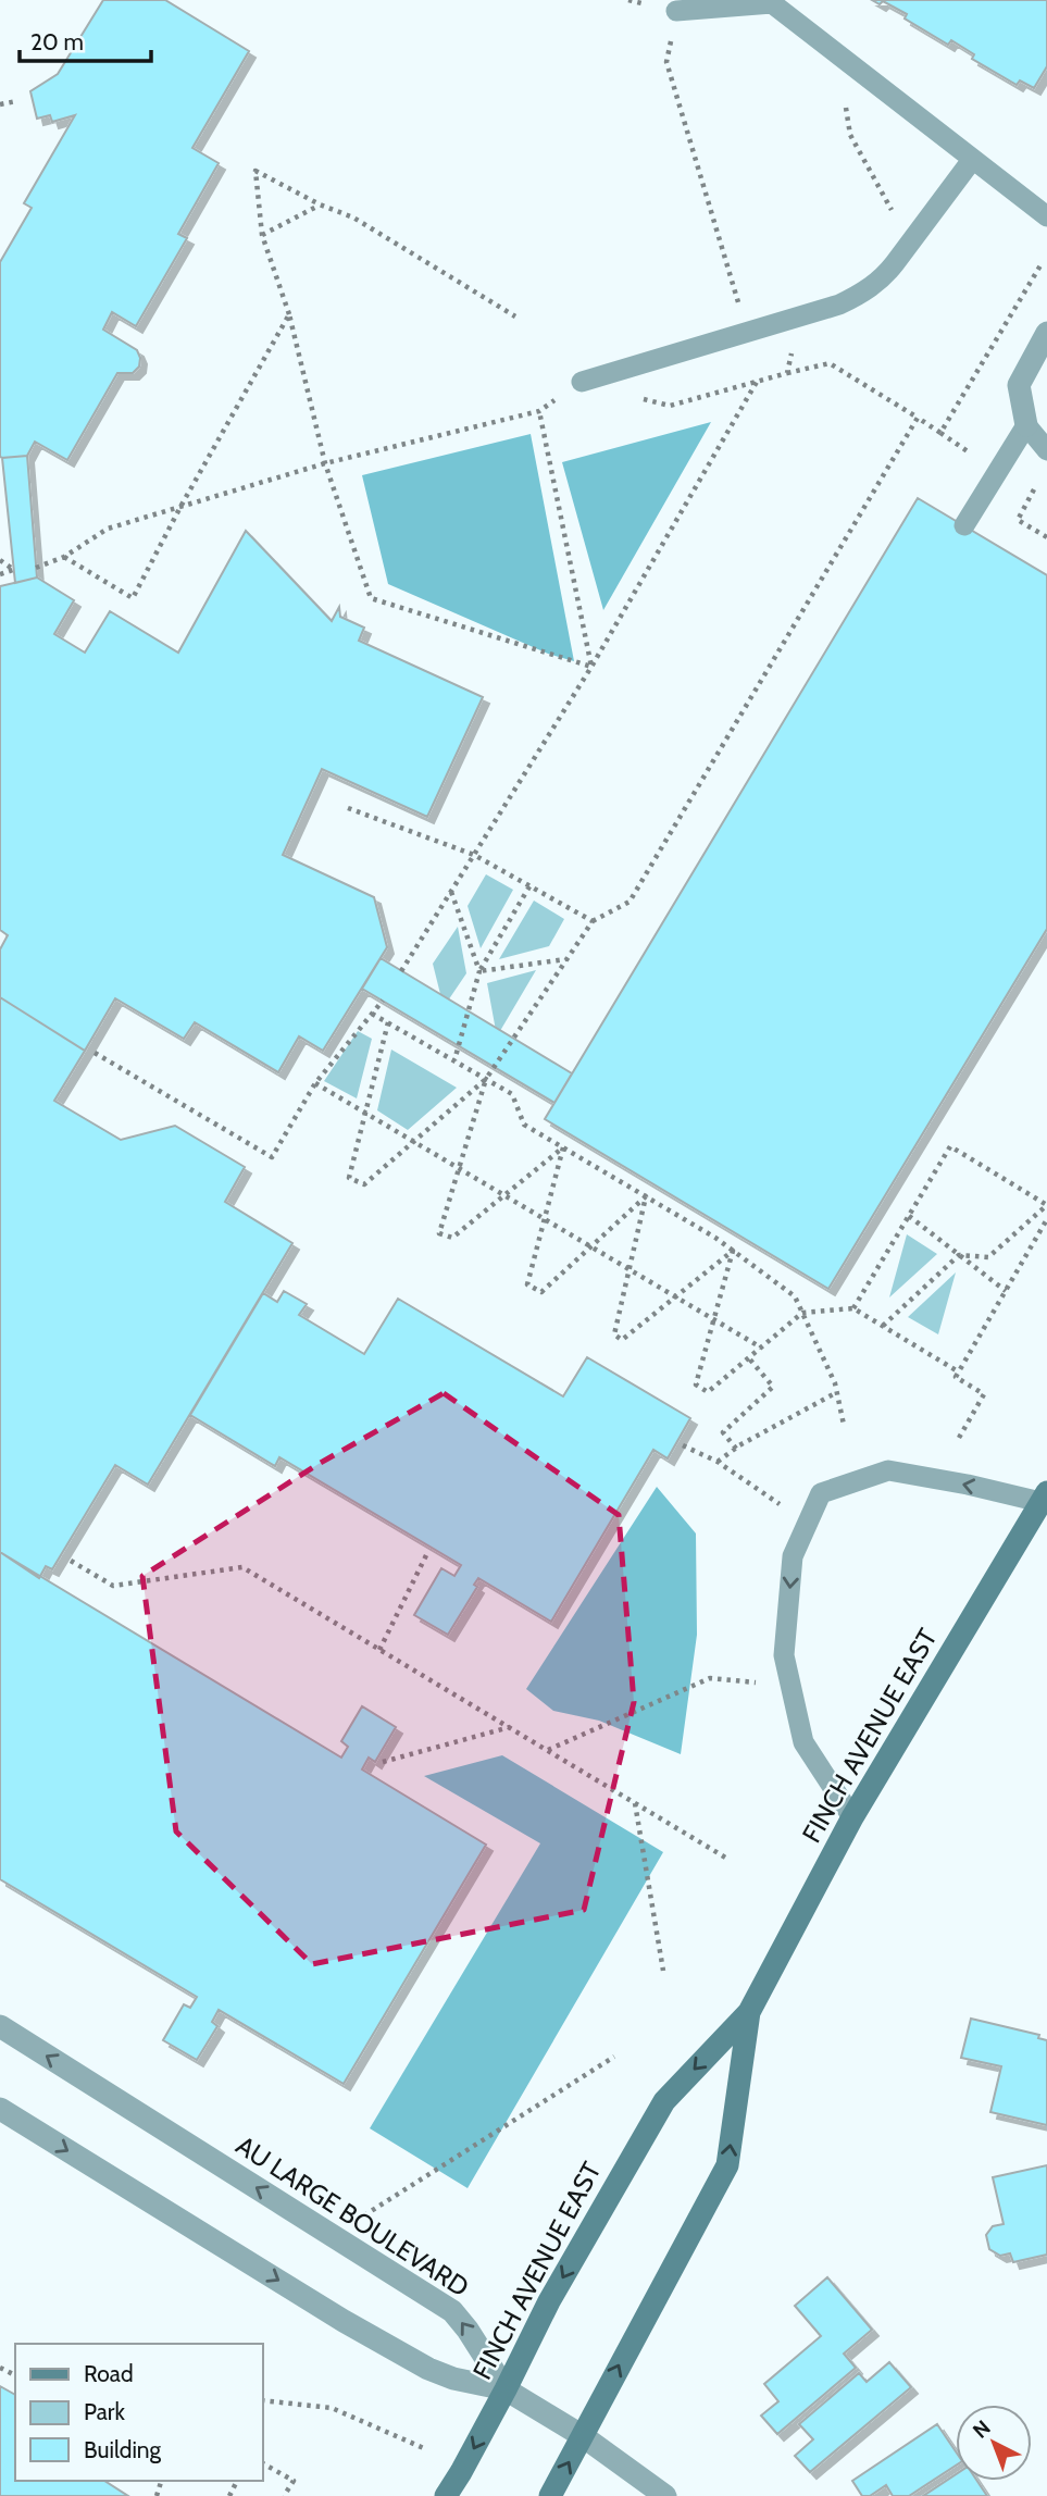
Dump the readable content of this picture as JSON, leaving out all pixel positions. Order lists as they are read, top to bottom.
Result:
{
  "streets": {
    "main road": ["FINCH AVENUE EAST"],
    "street": ["AU LARGE BOULEVARD"]
  },
  "crossings": [
    ["FINCH AVENUE EAST", "AU LARGE BOULEVARD"]
  ],
  "legend": ["Road", "Park", "Building"],
  "scale_bar": "20 m",
  "north": "top left"
}
